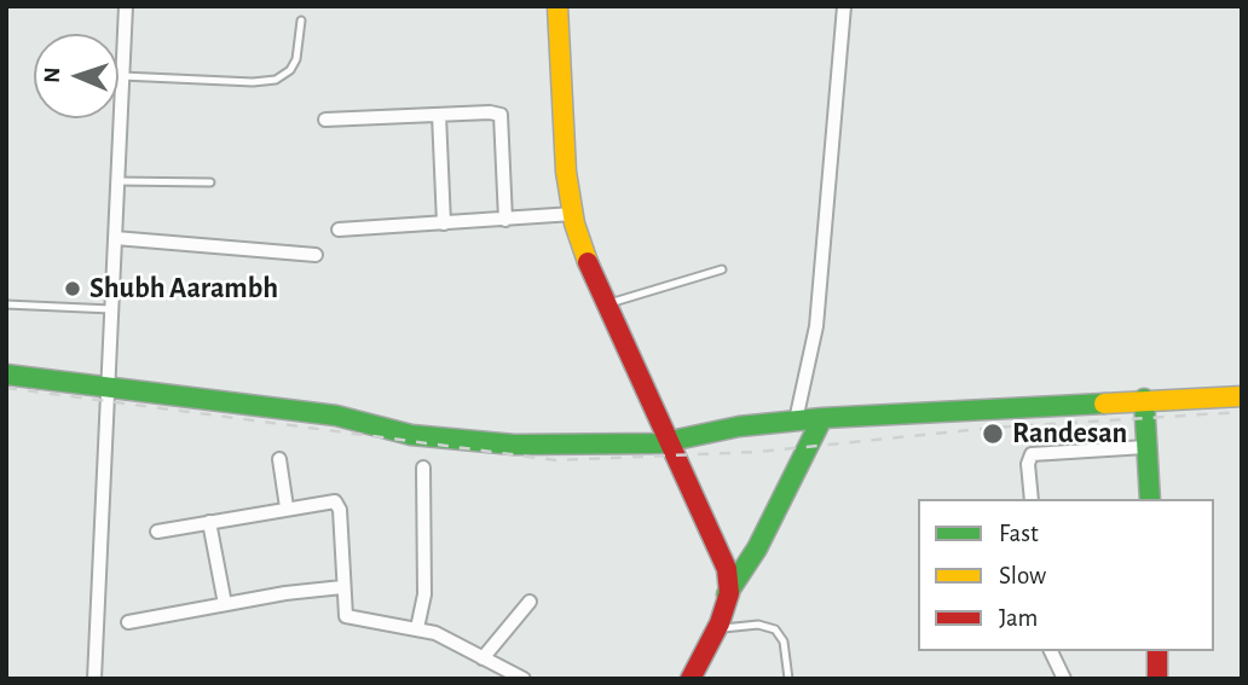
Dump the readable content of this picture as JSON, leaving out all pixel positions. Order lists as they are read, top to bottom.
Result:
{
  "places": ["Shubh Aarambh", "Randesan"],
  "legend": ["Fast", "Slow", "Jam"],
  "north": "left"
}
